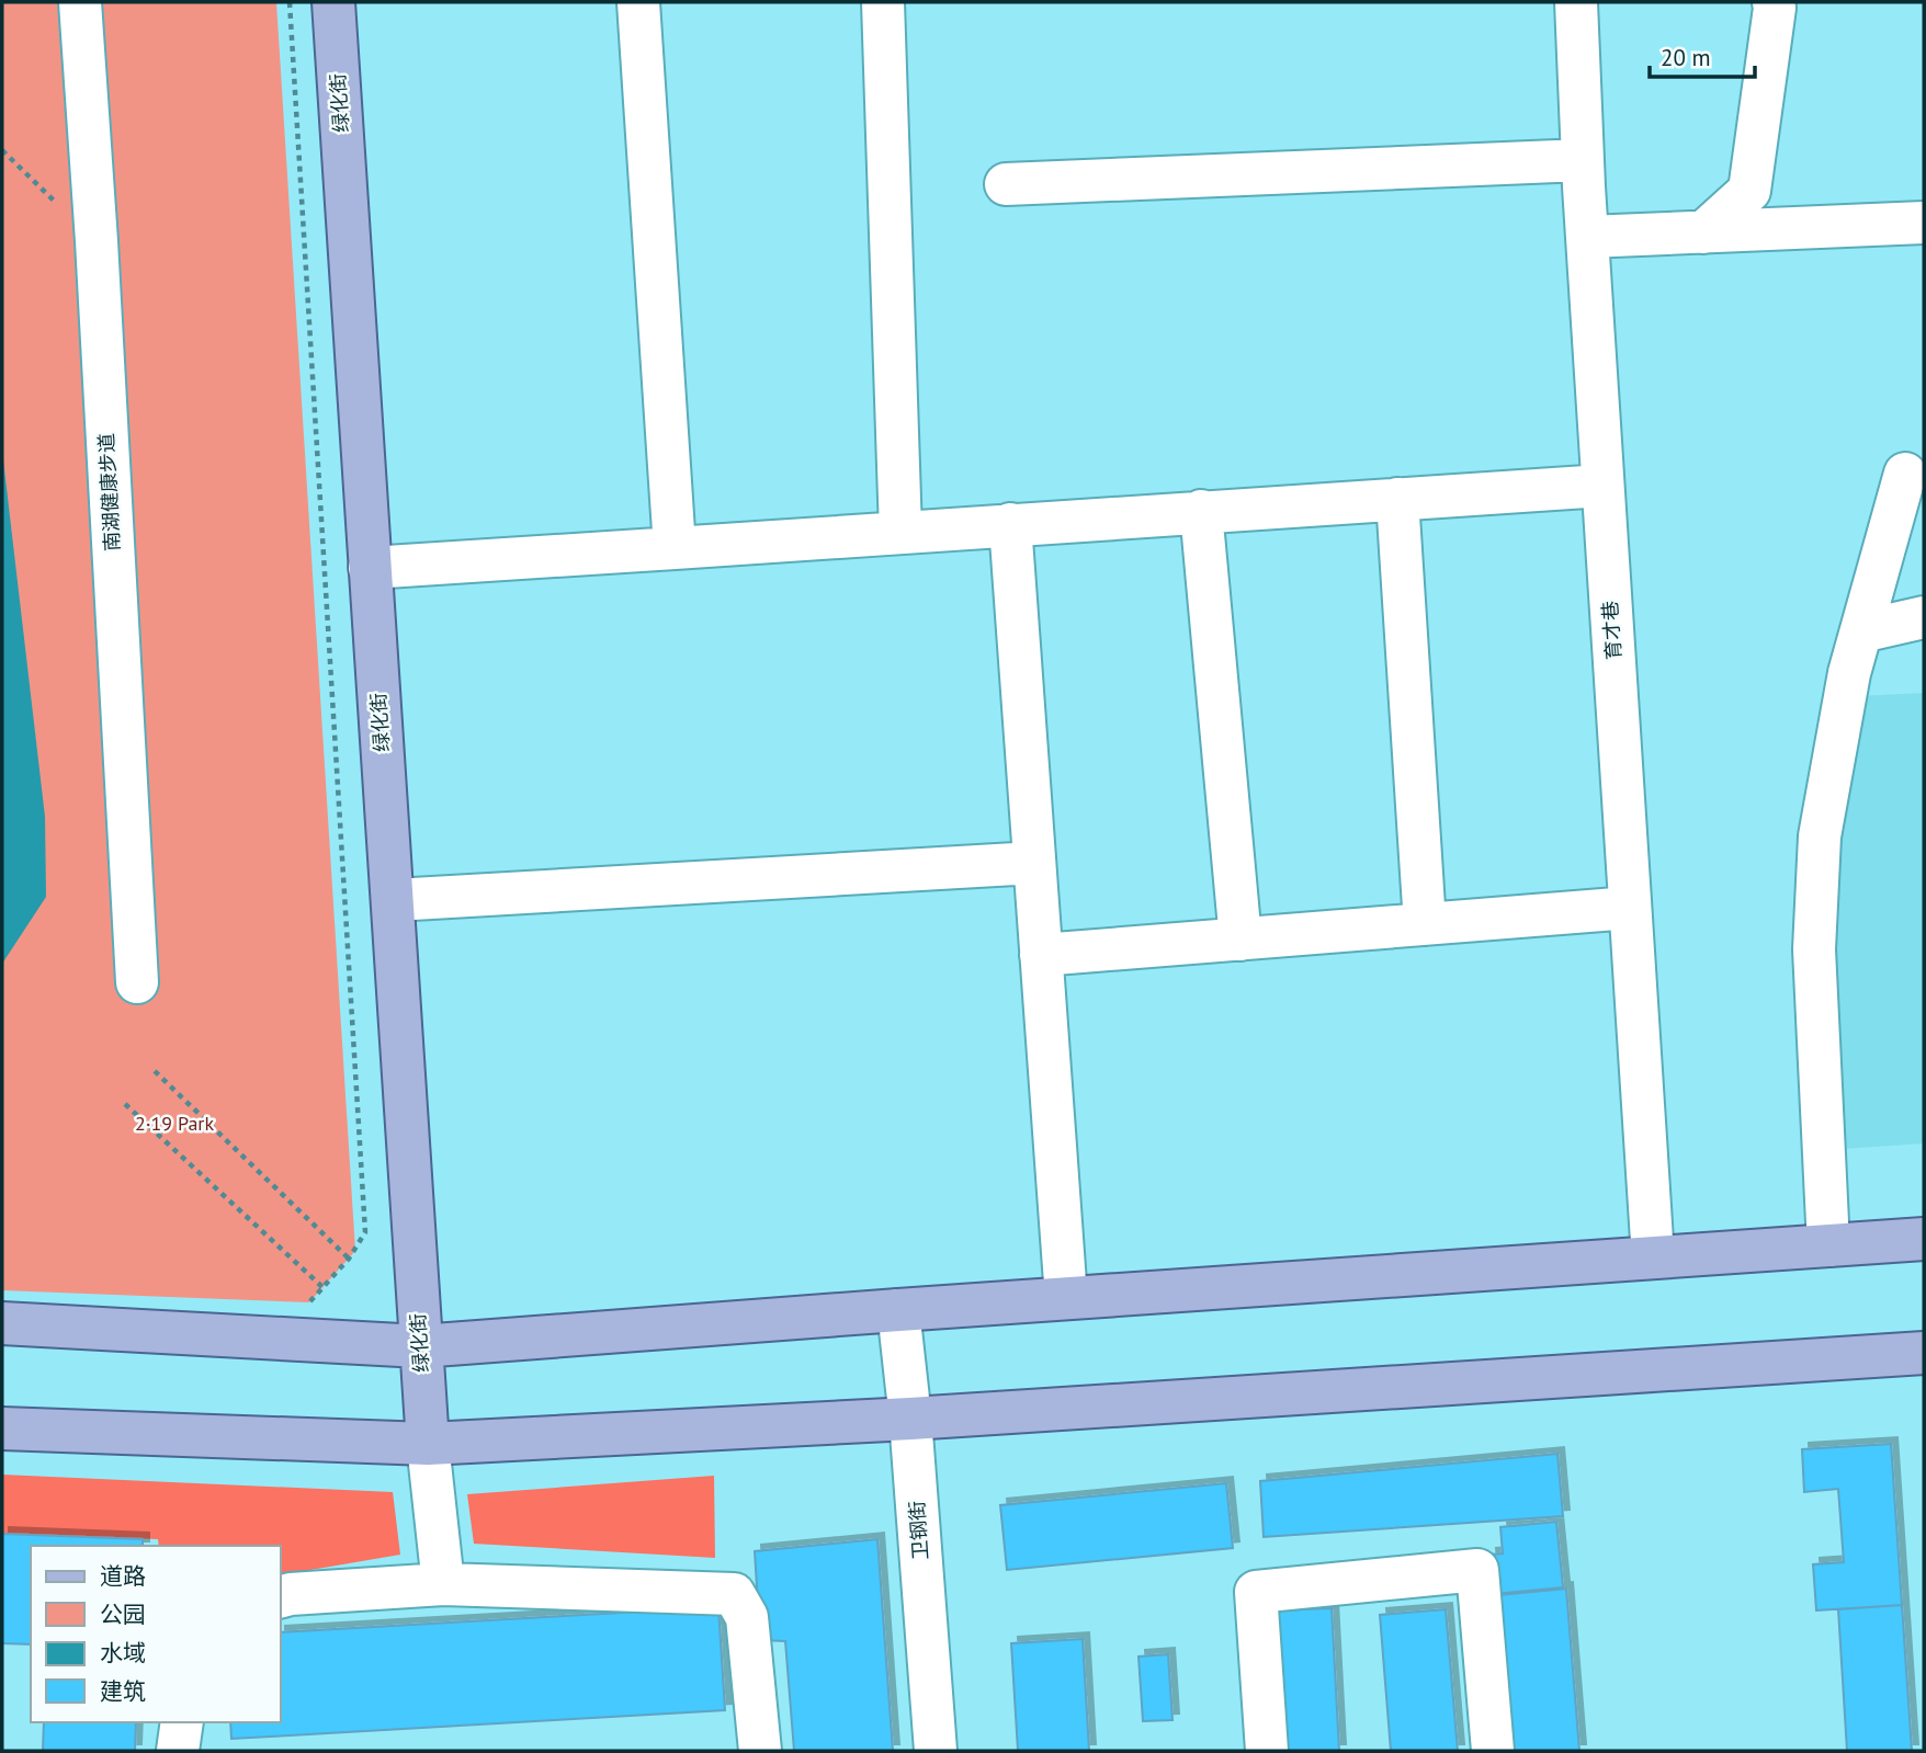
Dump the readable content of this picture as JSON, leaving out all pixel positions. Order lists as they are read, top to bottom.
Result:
{
  "streets": {
    "main road": ["绿化街"],
    "street": ["南湖健康步道", "育才巷", "卫钢街"]
  },
  "parks": ["2·19 Park"],
  "legend": [
    "道路",
    "公园",
    "水域",
    "建筑"
  ],
  "scale_bar": "20 m"
}
